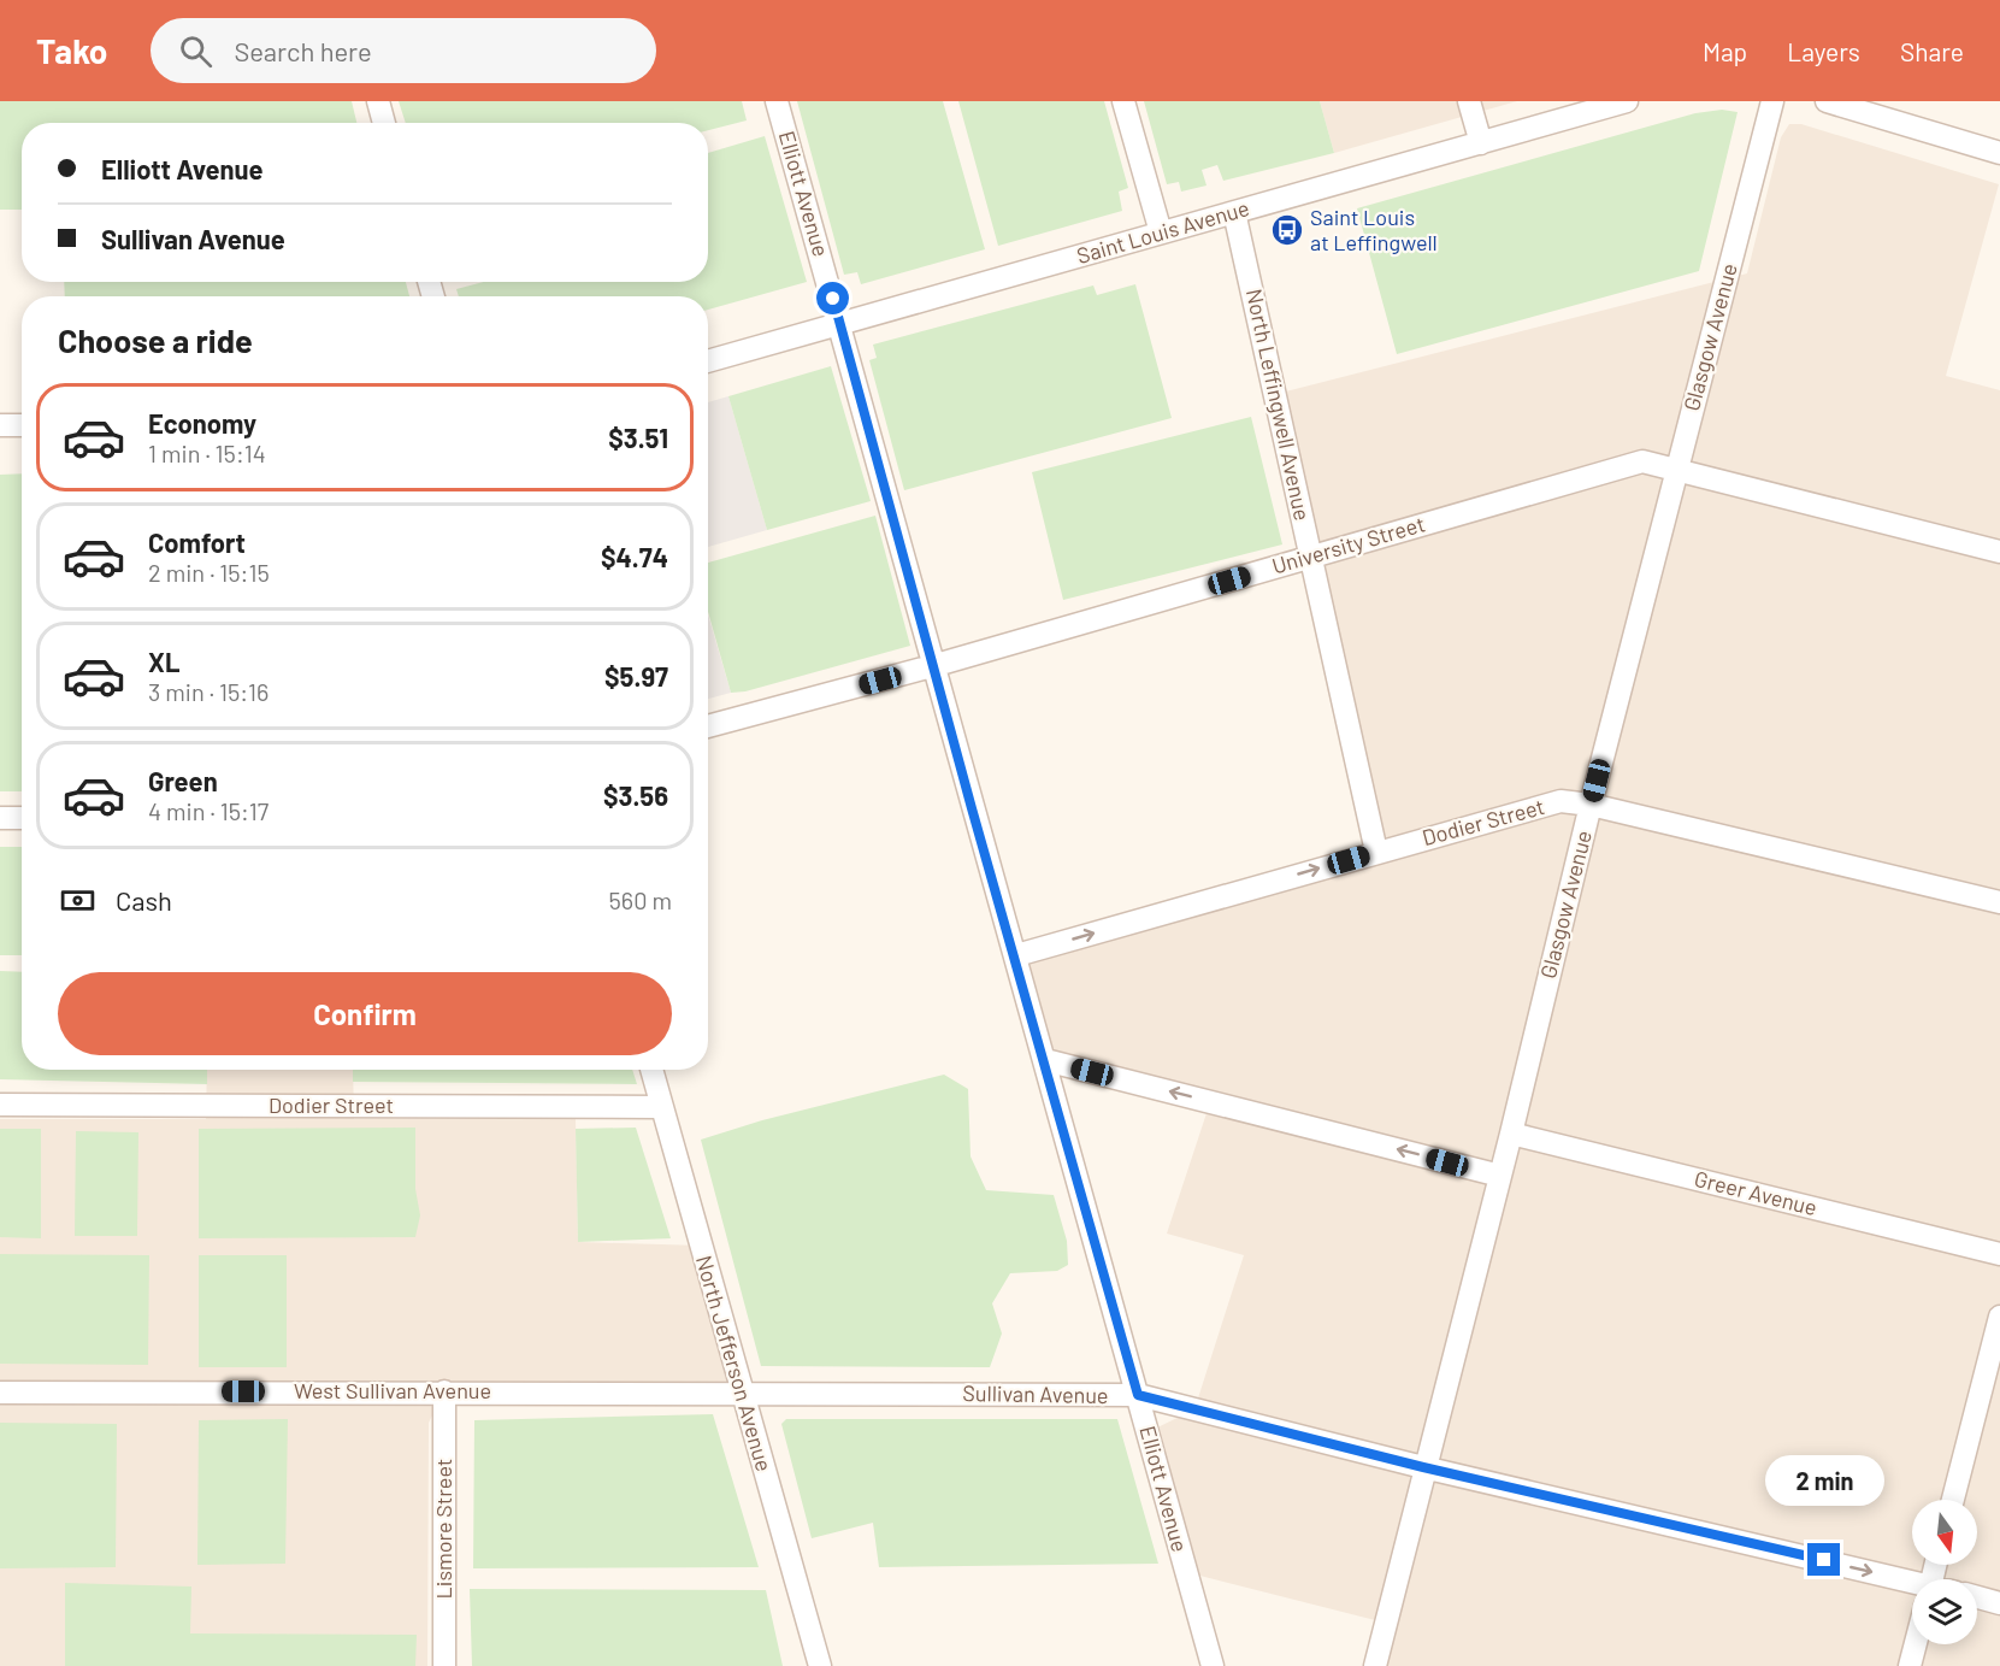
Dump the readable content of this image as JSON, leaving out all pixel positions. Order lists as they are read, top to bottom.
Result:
{
  "streets": {
    "street": [
      "Elliott Avenue",
      "Saint Louis Avenue",
      "Glasgow Avenue",
      "North Leffingwell Avenue",
      "University Street",
      "Dodier Street",
      "Greer Avenue",
      "North Jefferson Avenue",
      "West Sullivan Avenue",
      "Sullivan Avenue",
      "Lismore Street"
    ]
  },
  "crossings": [
    ["Elliott Avenue", "Saint Louis Avenue"],
    ["Elliott Avenue", "University Street"],
    ["Elliott Avenue", "Dodier Street"],
    ["Elliott Avenue", "Sullivan Avenue"],
    ["Saint Louis Avenue", "North Leffingwell Avenue"],
    ["Glasgow Avenue", "University Street"],
    ["Glasgow Avenue", "Dodier Street"],
    ["Glasgow Avenue", "Greer Avenue"],
    ["Glasgow Avenue", "Sullivan Avenue"],
    ["North Leffingwell Avenue", "University Street"],
    ["North Leffingwell Avenue", "Dodier Street"],
    ["Dodier Street", "North Jefferson Avenue"],
    ["North Jefferson Avenue", "West Sullivan Avenue"],
    ["North Jefferson Avenue", "Sullivan Avenue"],
    ["West Sullivan Avenue", "Sullivan Avenue"],
    ["West Sullivan Avenue", "Lismore Street"]
  ],
  "one_way": ["Sullivan Avenue"],
  "places": {
    "bus stop": ["Saint Louis at Leffingwell"]
  },
  "north": "bottom",
  "page": {
    "header": "Tako",
    "search": "Search here",
    "nav": ["Map", "Layers", "Share"],
    "banner": ["Elliott Avenue", "Sullivan Avenue"],
    "heading": "Choose a ride",
    "list": [
      {
        "name": "Economy",
        "note": "1 min · 15:14",
        "value": "$3.51"
      },
      {
        "name": "Comfort",
        "note": "2 min · 15:15",
        "value": "$4.74"
      },
      {
        "name": "XL",
        "note": "3 min · 15:16",
        "value": "$5.97"
      },
      {
        "name": "Green",
        "note": "4 min · 15:17",
        "value": "$3.56"
      }
    ],
    "pay": ["Cash", "560 m"],
    "buttons": "Confirm",
    "bubble": "2 min"
  }
}
